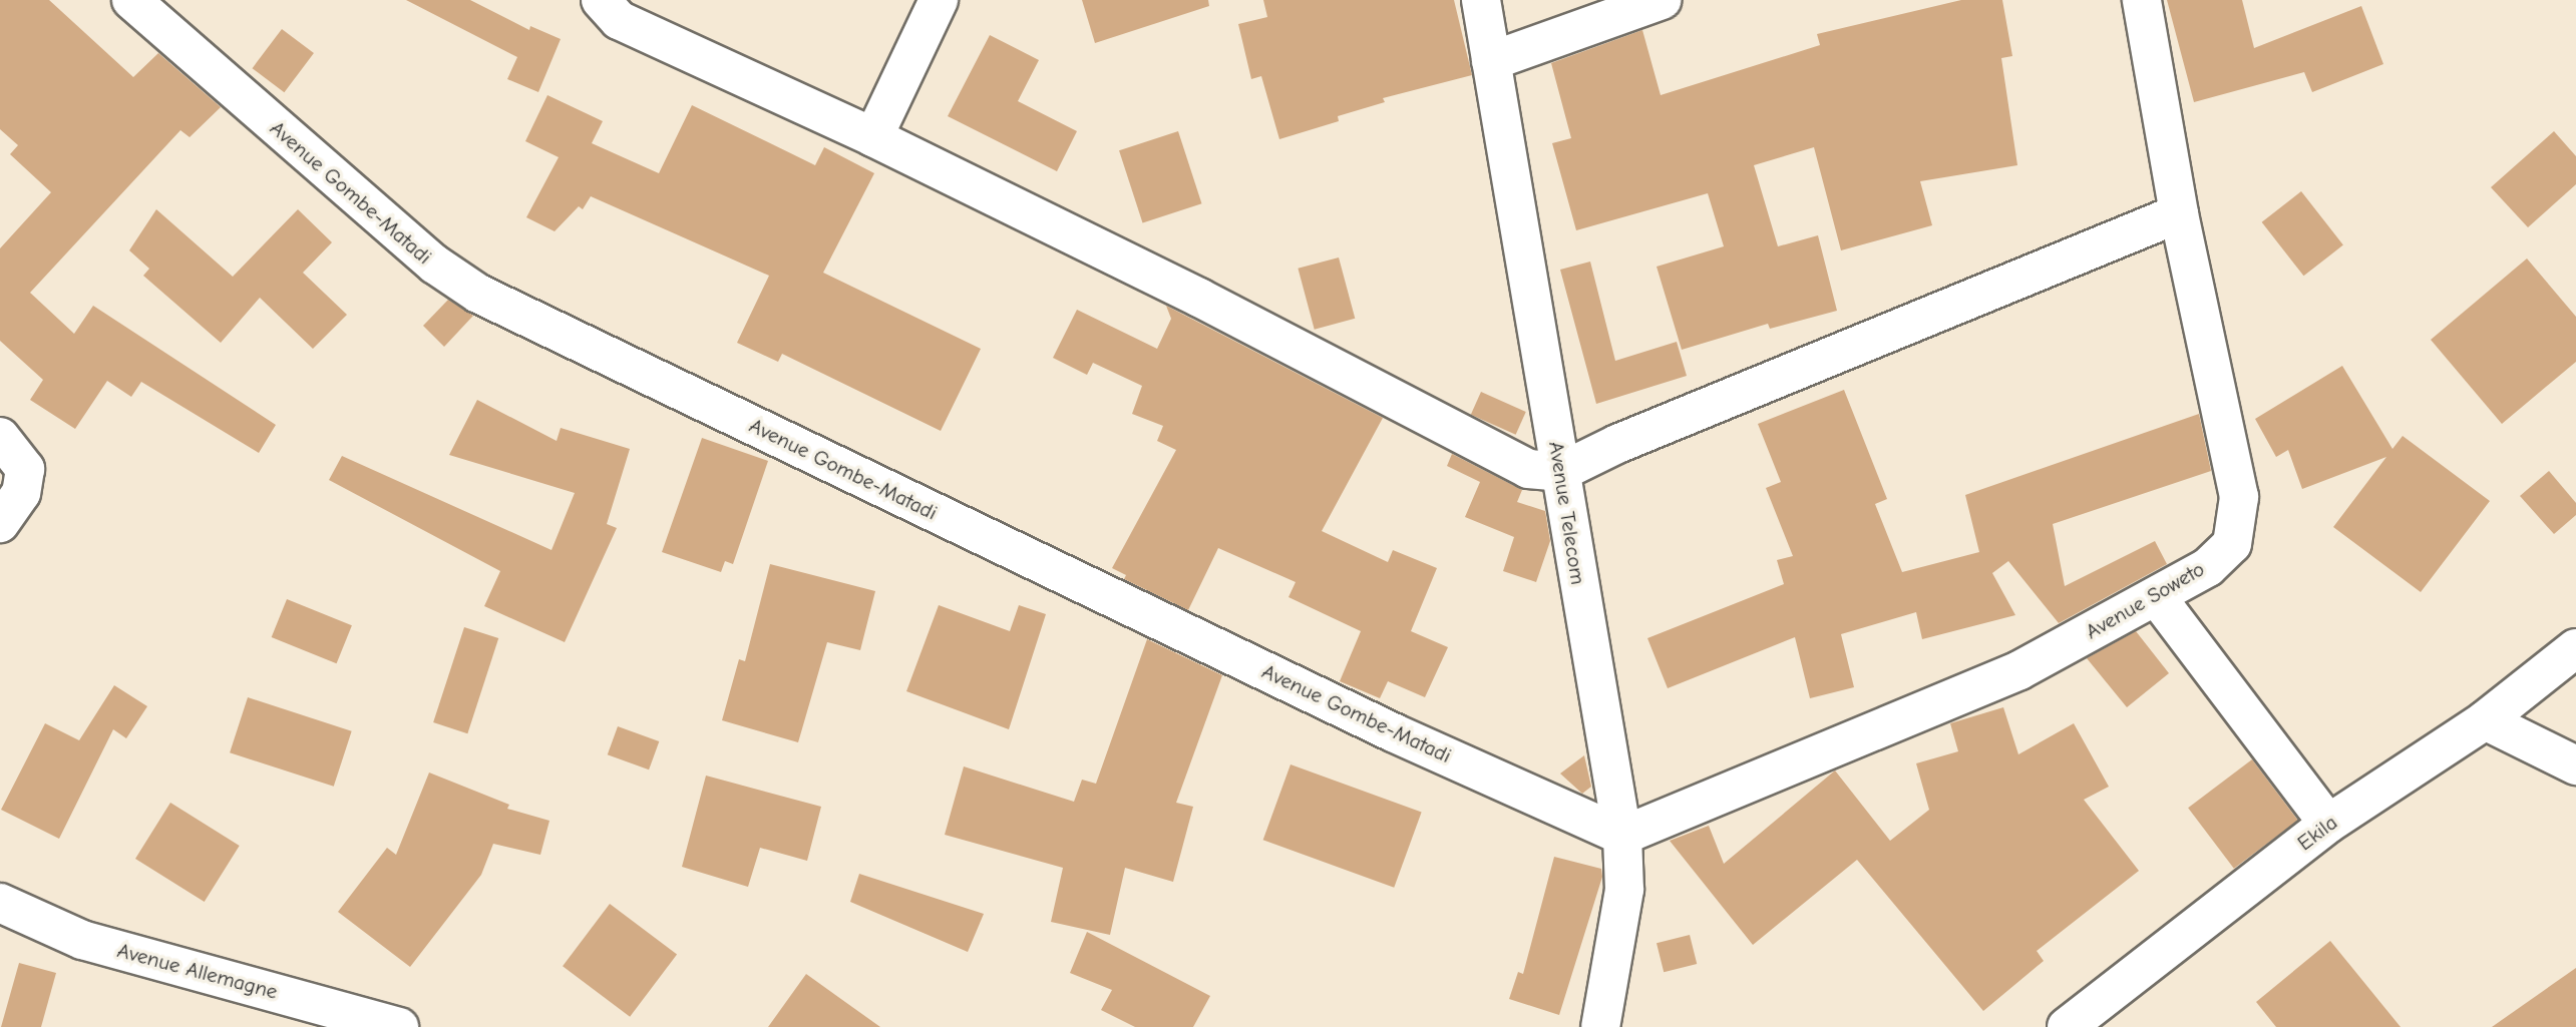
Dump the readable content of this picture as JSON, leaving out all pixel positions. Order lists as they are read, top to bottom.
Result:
{
  "streets": {
    "street": [
      "Avenue Gombe-Matadi",
      "Avenue Telecom",
      "Avenue Soweto",
      "Ekila",
      "Avenue Allemagne"
    ]
  },
  "crossings": [
    ["Avenue Gombe-Matadi", "Avenue Telecom"],
    ["Avenue Gombe-Matadi", "Avenue Soweto"],
    ["Avenue Telecom", "Avenue Soweto"]
  ]
}
